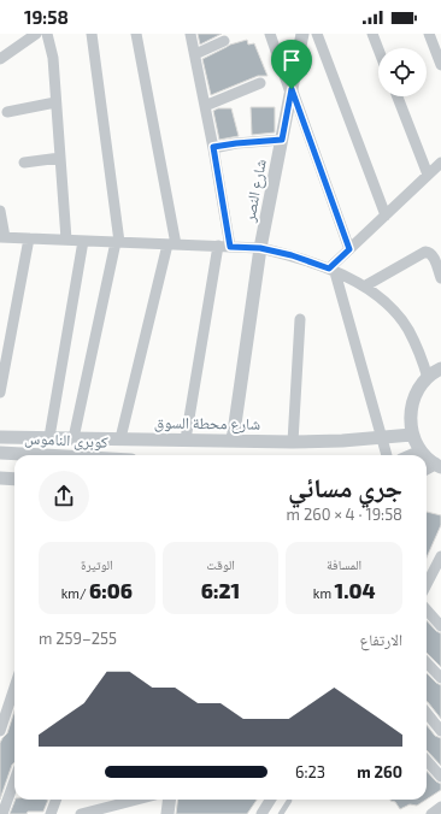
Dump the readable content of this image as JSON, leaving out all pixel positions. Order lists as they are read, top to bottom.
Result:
{
  "streets": {
    "street": ["شارع النصر", "شارع محطة السوق", "كوبرى الناموس"]
  },
  "crossings": [
    ["شارع النصر", "شارع محطة السوق"]
  ],
  "page": {
    "status": "19:58",
    "heading": ["جري مسائي", "19:58 · 4 × 260 m"],
    "stats": [
      ["المسافة", "1.04 km"],
      ["الوقت", "6:21"],
      ["الوتيرة", "6:06 /km"]
    ],
    "chart": ["الارتفاع", "255–259 m"],
    "list": [
      {
        "name": "260 m",
        "note": "6:23"
      }
    ]
  }
}
